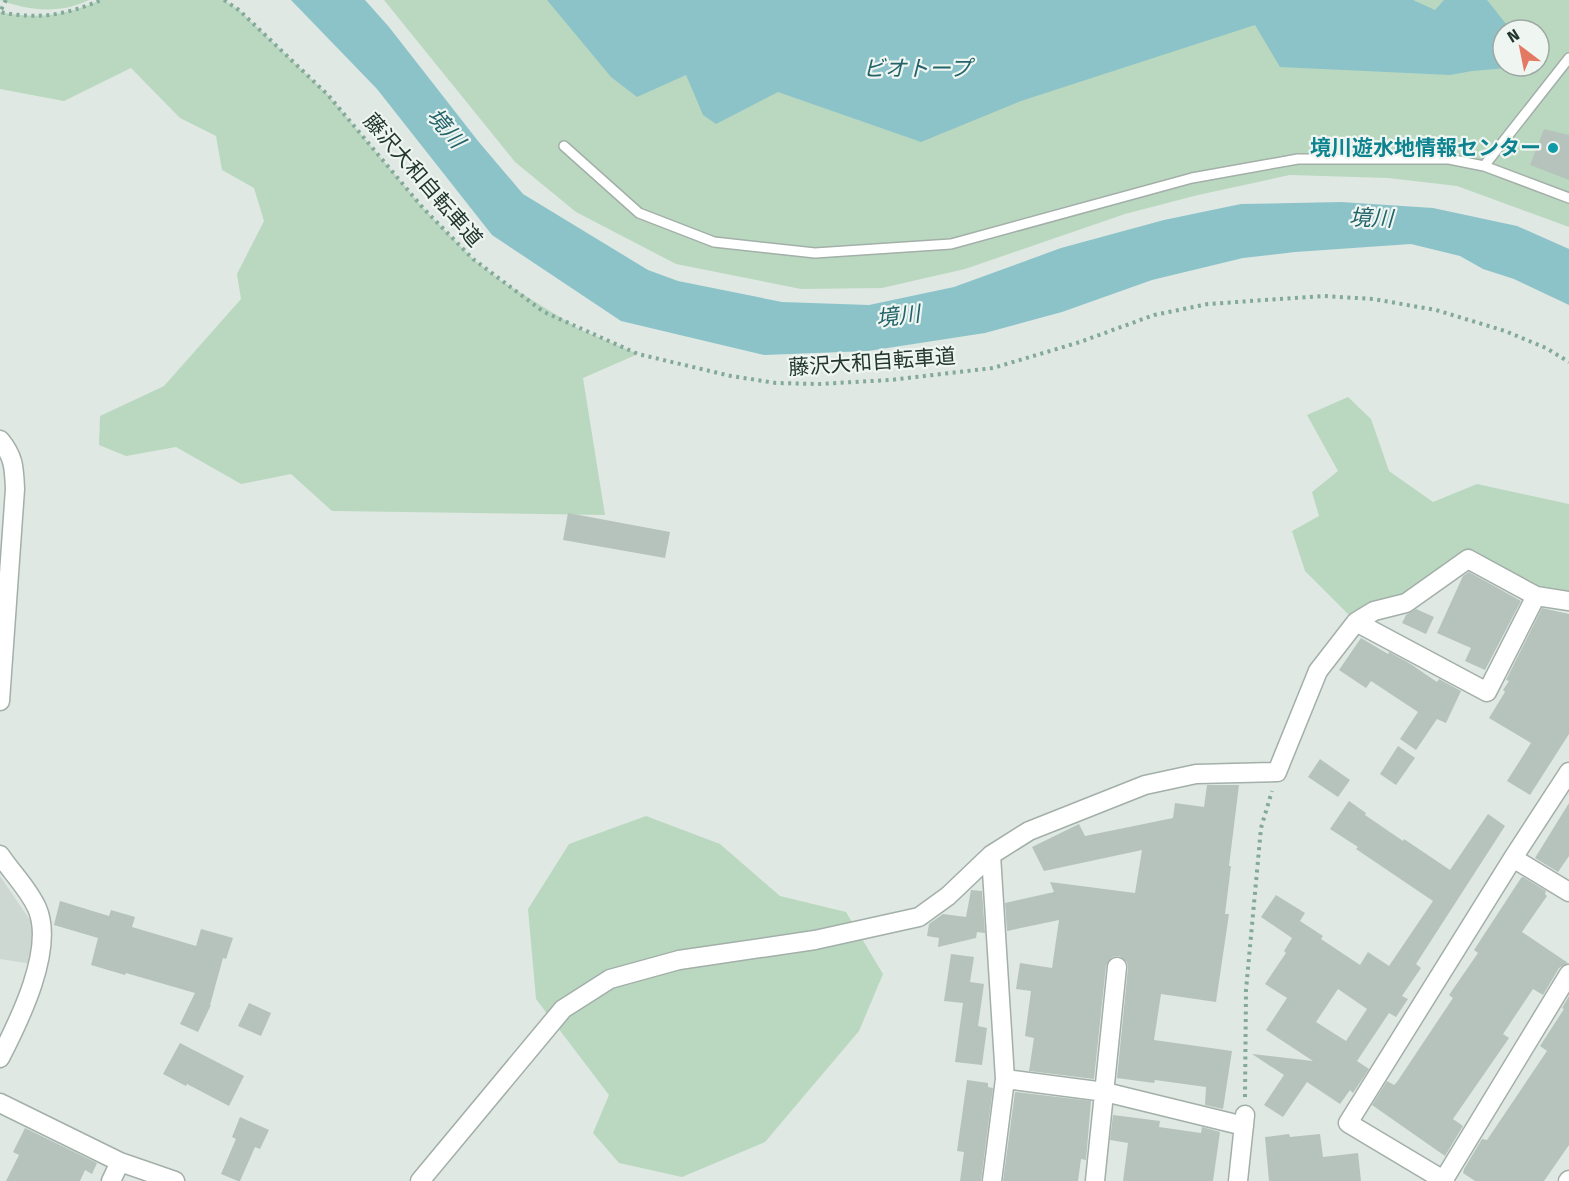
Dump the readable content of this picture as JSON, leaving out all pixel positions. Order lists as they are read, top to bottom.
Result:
{
  "streets": {
    "path": ["藤沢大和自転車道"]
  },
  "water": ["ビオトープ", "境川"],
  "places": ["境川遊水地情報センター"],
  "north": "top left"
}
